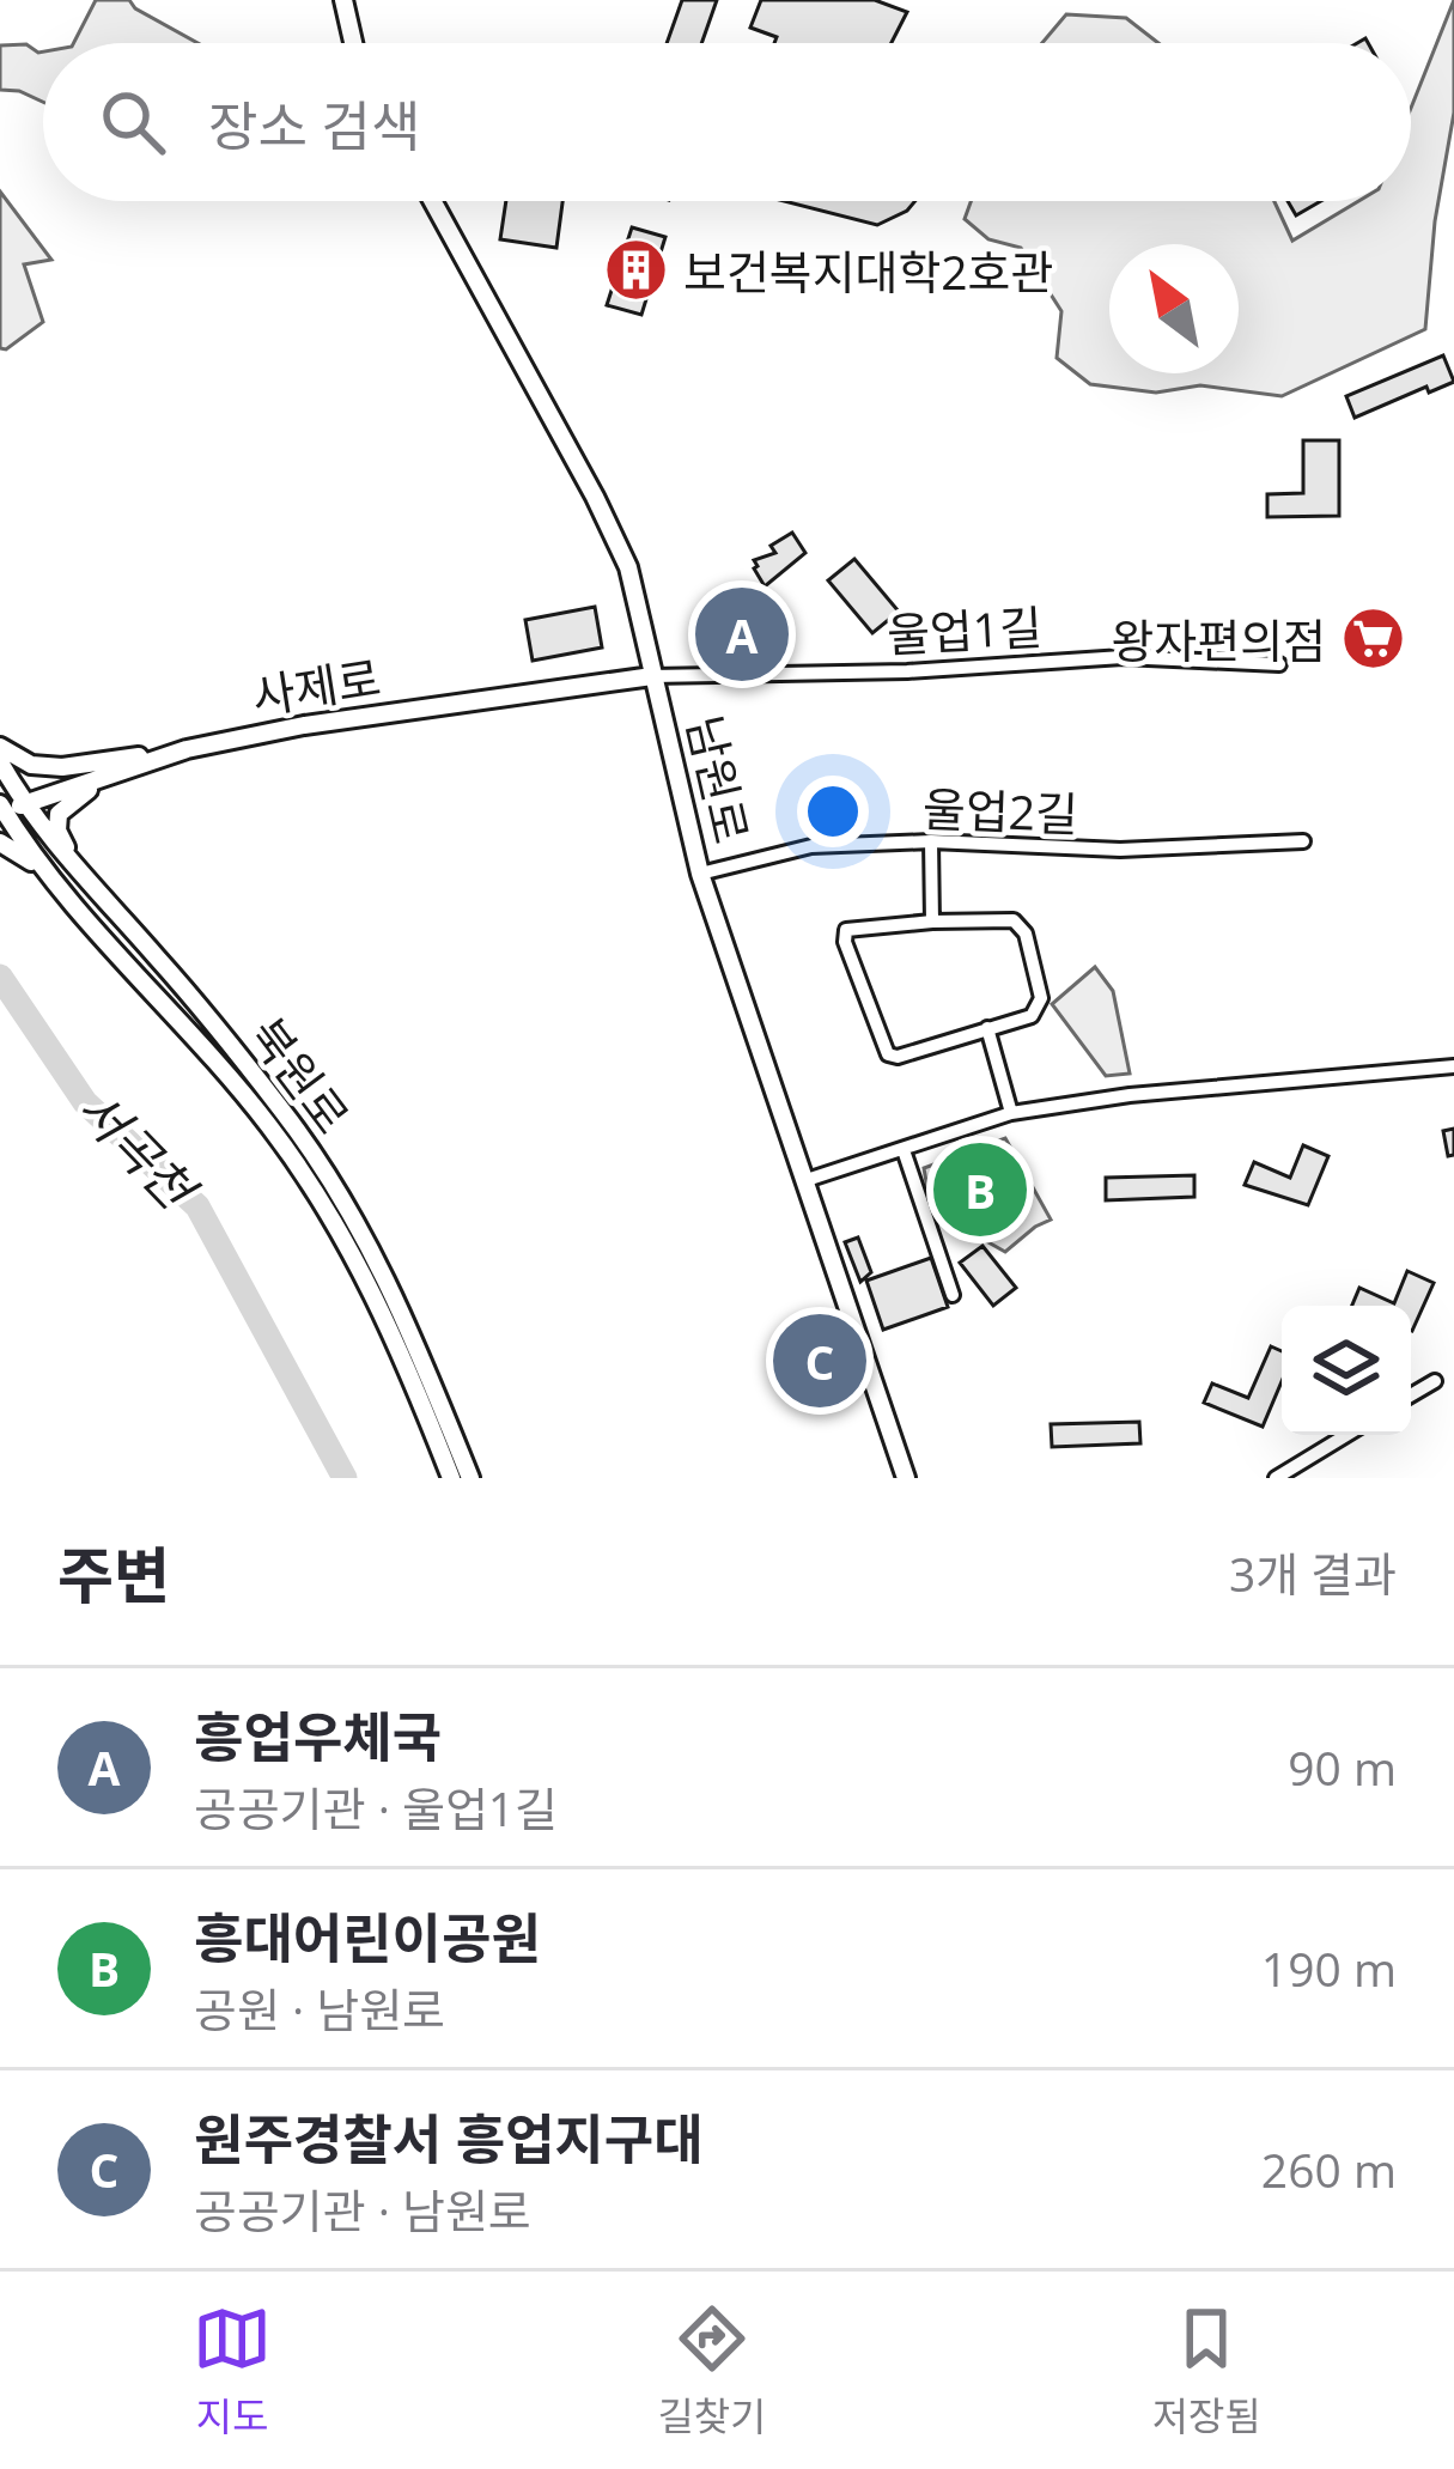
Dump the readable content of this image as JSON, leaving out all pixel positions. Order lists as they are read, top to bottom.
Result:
{
  "streets": {
    "street": [
      "울업1길",
      "사제로",
      "남원로",
      "울업2길",
      "북원로"
    ]
  },
  "crossings": [
    ["울업1길", "사제로"],
    ["울업1길", "남원로"],
    ["사제로", "남원로"],
    ["사제로", "북원로"],
    ["남원로", "울업2길"]
  ],
  "water": ["서곡천"],
  "places": {
    "building": ["보건복지대학2호관"],
    "supermarket": ["왕자편의점"]
  },
  "north": "top left",
  "page": {
    "search": "장소 검색",
    "pins": ["A", "B", "C"],
    "heading": ["주변", "3개 결과"],
    "list": [
      {
        "mark": "A",
        "name": "흥업우체국",
        "note": "공공기관 · 울업1길",
        "value": "90 m"
      },
      {
        "mark": "B",
        "name": "흥대어린이공원",
        "note": "공원 · 남원로",
        "value": "190 m"
      },
      {
        "mark": "C",
        "name": "원주경찰서 흥업지구대",
        "note": "공공기관 · 남원로",
        "value": "260 m"
      }
    ],
    "nav": ["지도", "길찾기", "저장됨"]
  }
}
